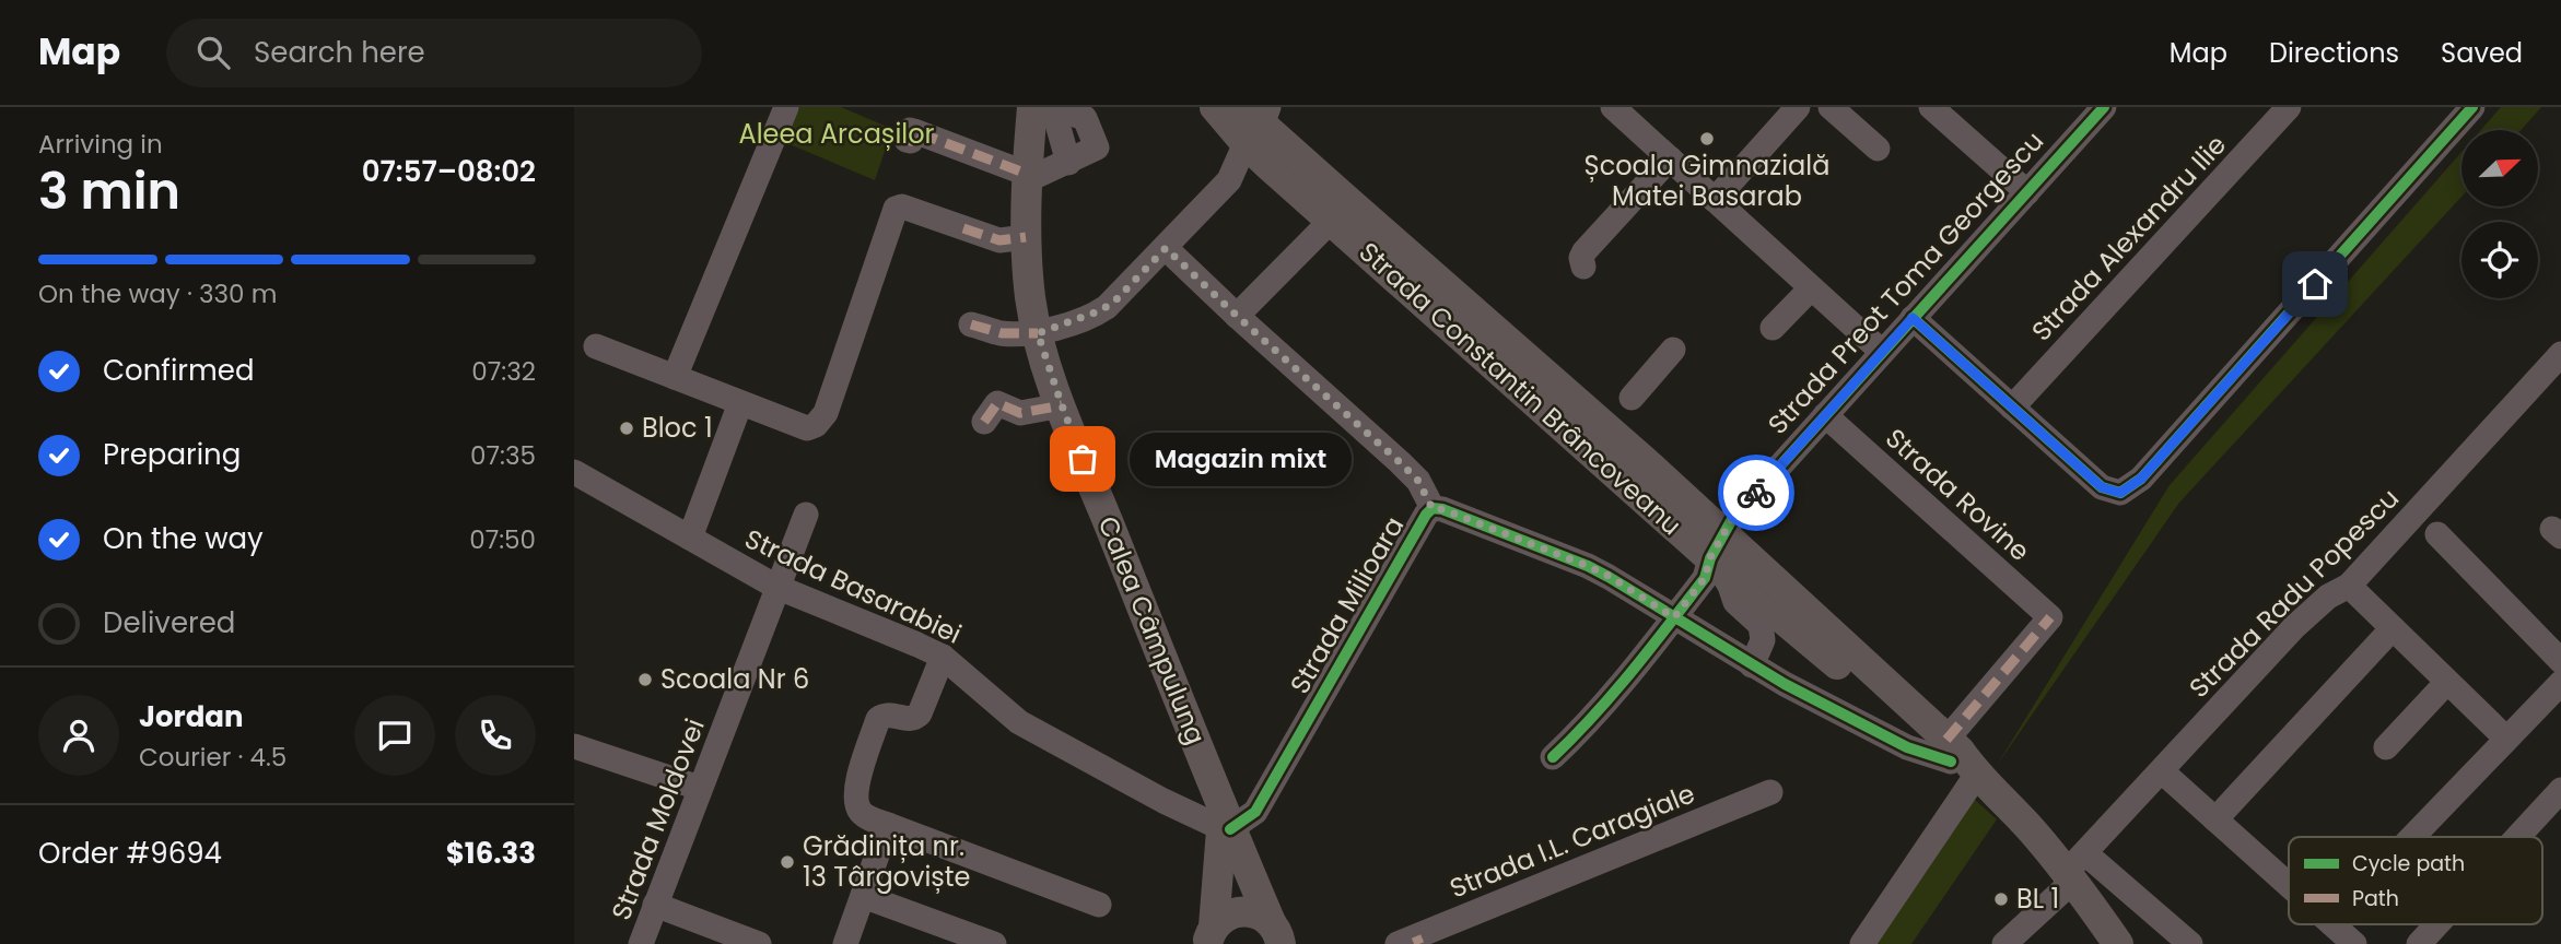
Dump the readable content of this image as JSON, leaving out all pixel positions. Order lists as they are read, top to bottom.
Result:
{
  "streets": {
    "main road": ["Strada Constantin Brâncoveanu", "Calea Câmpulung"],
    "street": [
      "Strada Alexandru Ilie",
      "Strada Preot Toma Georgescu",
      "Strada Rovine",
      "Strada Basarabiei",
      "Strada Radu Popescu",
      "Strada Milioara",
      "Strada Moldovei",
      "Strada I.L. Caragiale"
    ]
  },
  "crossings": [
    ["Strada Preot Toma Georgescu", "Strada Constantin Brâncoveanu"],
    ["Strada Preot Toma Georgescu", "Strada Rovine"],
    ["Strada Constantin Brâncoveanu", "Strada Rovine"],
    ["Strada Constantin Brâncoveanu", "Strada Radu Popescu"],
    ["Strada Constantin Brâncoveanu", "Strada Milioara"],
    ["Strada Rovine", "Strada Milioara"],
    ["Strada Basarabiei", "Strada Milioara"],
    ["Strada Basarabiei", "Calea Câmpulung"],
    ["Strada Basarabiei", "Strada Moldovei"],
    ["Strada Milioara", "Calea Câmpulung"]
  ],
  "parks": ["Aleea Arcașilor"],
  "places": [
    "Școala Gimnazială Matei Basarab",
    "Bloc 1",
    "Magazin mixt",
    "Scoala Nr 6",
    "Grădinița nr. 13 Târgoviște",
    "BL 1"
  ],
  "legend": ["Cycle path", "Path"],
  "north": "top right",
  "page": {
    "header": "Map",
    "search": "Search here",
    "nav": ["Map", "Directions", "Saved"],
    "heading": ["3 min", "Arriving in", "07:57–08:02"],
    "panel": [
      "Jordan",
      "Courier · 4.5",
      "Order #9694",
      "$16.33"
    ],
    "bar": "On the way · 330 m",
    "list": [
      ["Confirmed", "07:32"],
      ["Preparing", "07:35"],
      ["On the way", "07:50"],
      "Delivered"
    ],
    "bubble": "Magazin mixt"
  }
}
